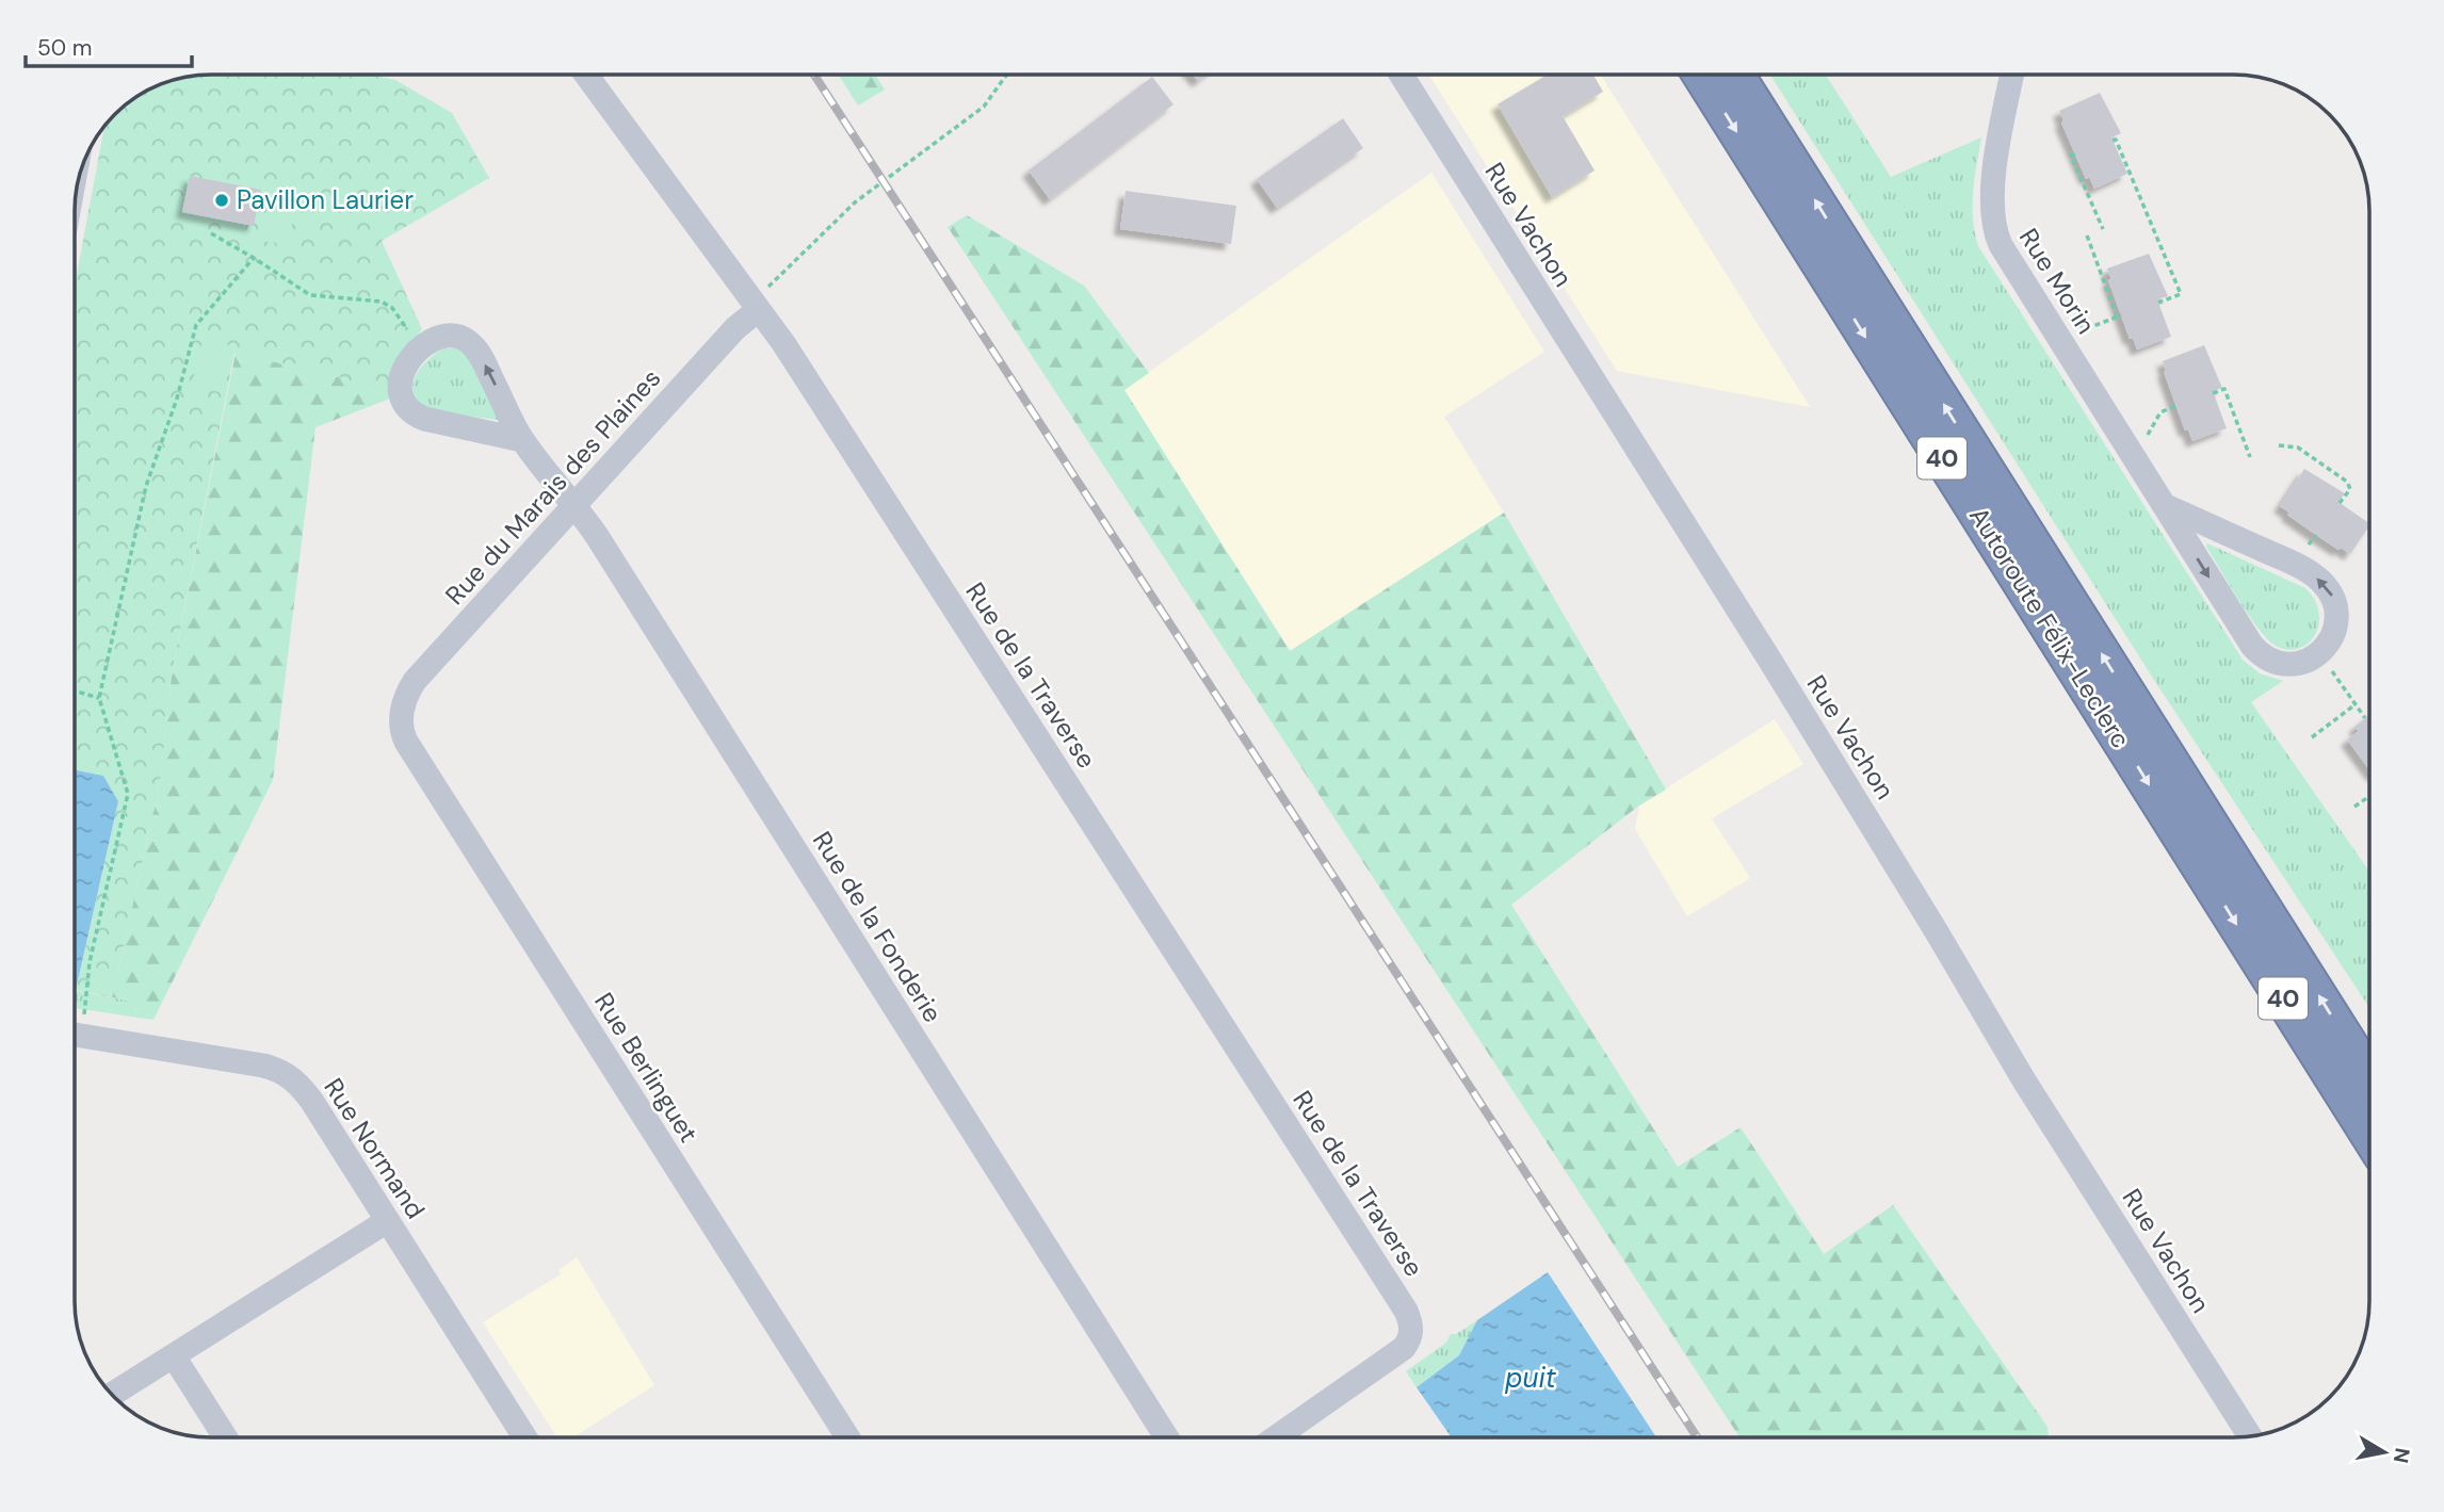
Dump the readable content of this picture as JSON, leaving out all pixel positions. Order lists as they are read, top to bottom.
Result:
{
  "streets": {
    "highway": ["40", "Autoroute Félix-Leclerc"],
    "street": [
      "Rue Vachon",
      "Rue Morin",
      "Rue du Marais des Plaines",
      "Rue de la Traverse",
      "Rue de la Fonderie",
      "Rue Berlinguet",
      "Rue Normand"
    ]
  },
  "crossings": [
    ["Rue du Marais des Plaines", "Rue de la Traverse"],
    ["Rue du Marais des Plaines", "Rue de la Fonderie"],
    ["Rue du Marais des Plaines", "Rue Berlinguet"]
  ],
  "water": ["puit"],
  "places": ["Pavillon Laurier"],
  "scale_bar": "50 m",
  "north": "right"
}
